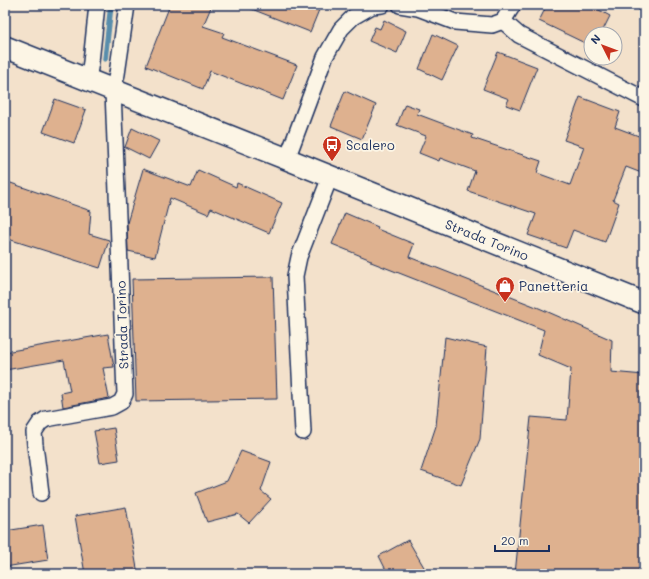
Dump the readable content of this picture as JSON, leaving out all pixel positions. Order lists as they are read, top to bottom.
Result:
{
  "streets": {
    "main road": ["Strada Torino"]
  },
  "places": {
    "bus stop": ["Scalero"],
    "shop": ["Panetteria"]
  },
  "scale_bar": "20 m",
  "north": "top left"
}
